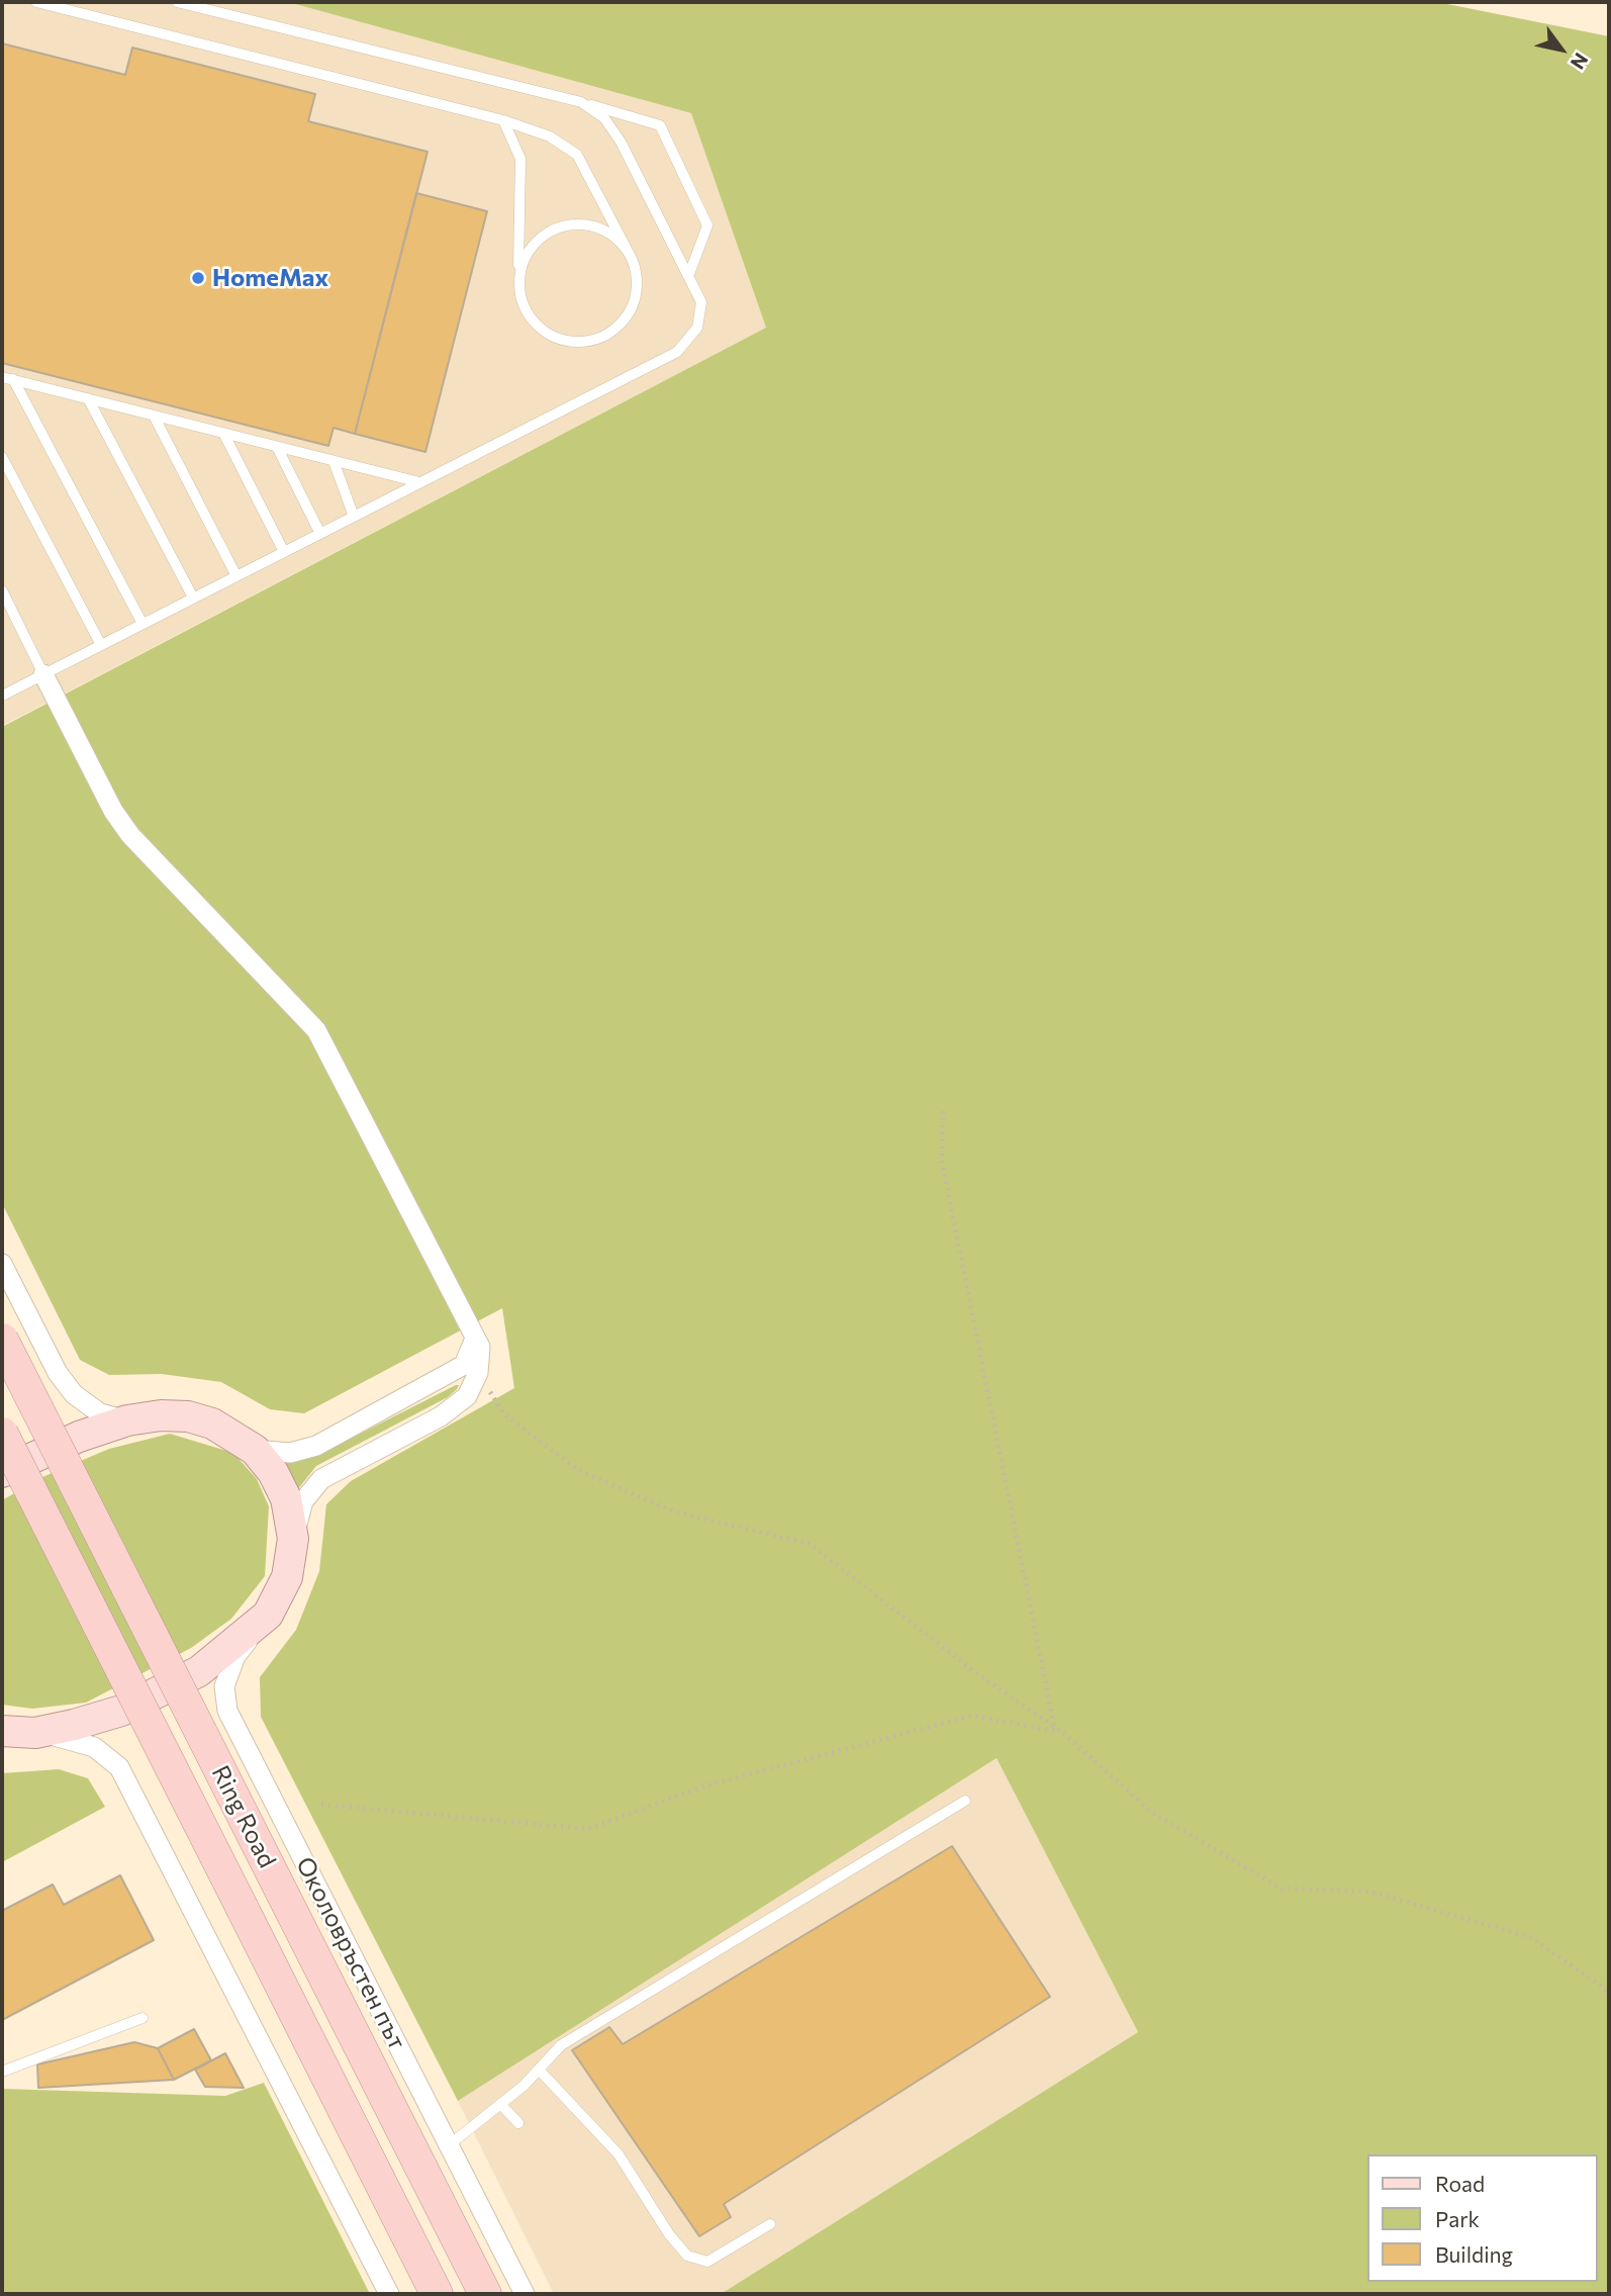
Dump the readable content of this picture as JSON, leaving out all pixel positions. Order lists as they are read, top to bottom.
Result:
{
  "streets": {
    "highway": ["Ring Road"],
    "street": ["Околовръстен път"]
  },
  "places": ["HomeMax"],
  "legend": ["Road", "Park", "Building"],
  "north": "bottom right"
}
